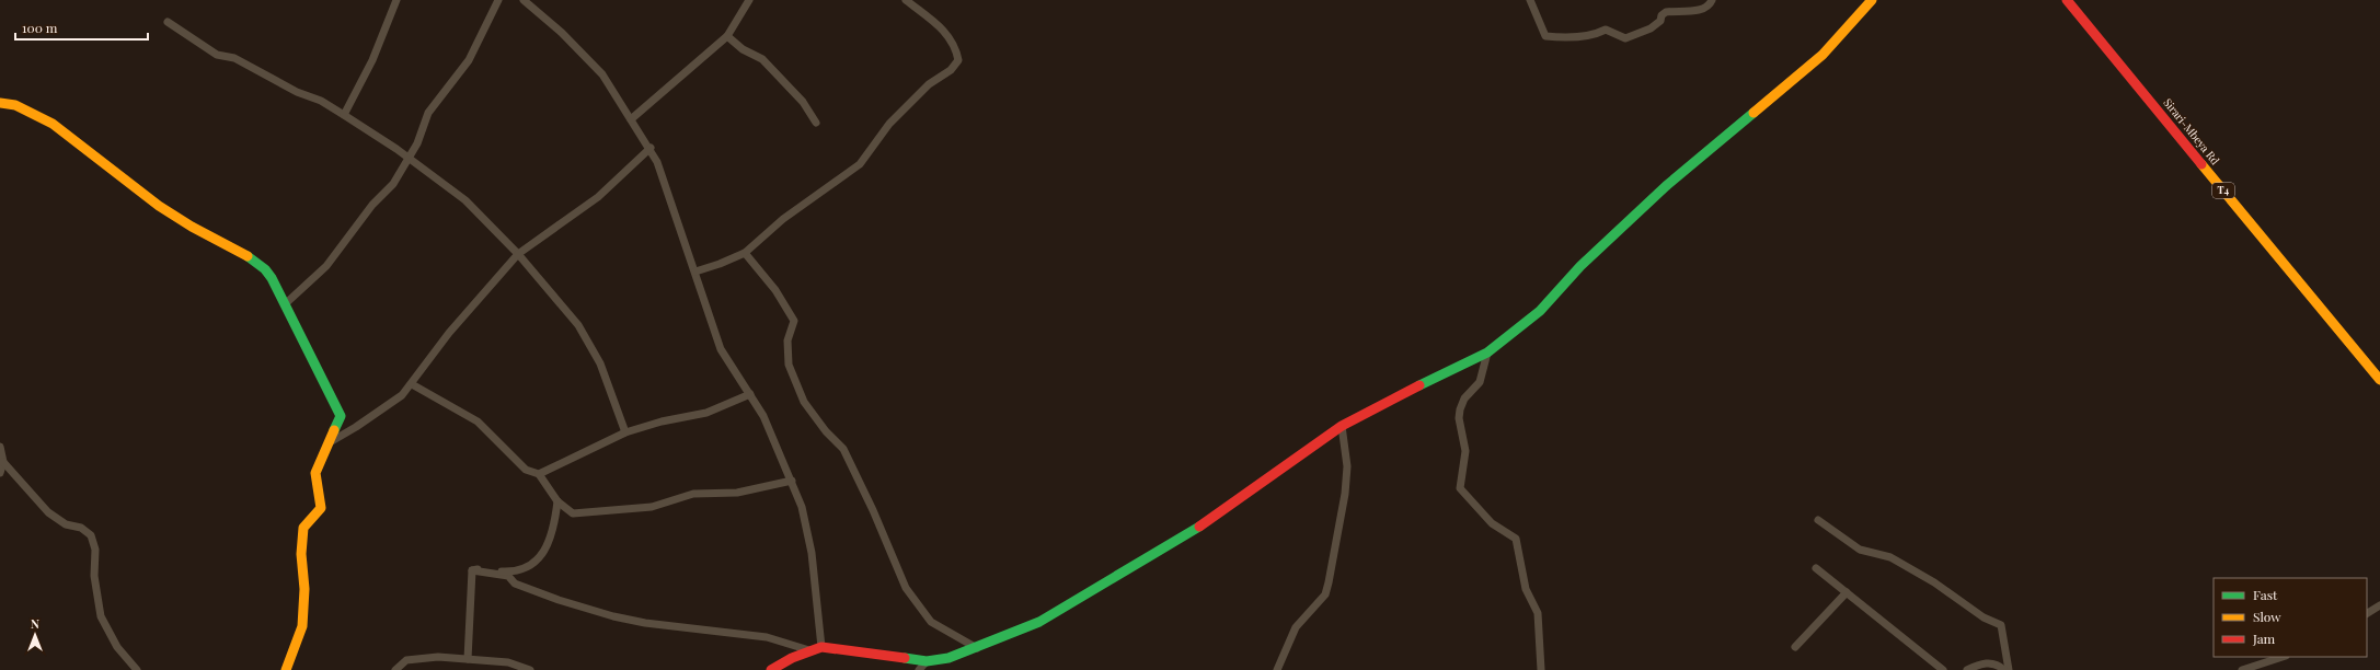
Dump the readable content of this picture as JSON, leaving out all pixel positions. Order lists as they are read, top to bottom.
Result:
{
  "streets": {
    "main road": ["Sirari-Mbeya Rd", "T4"]
  },
  "legend": ["Fast", "Slow", "Jam"],
  "scale_bar": "100 m",
  "north": "top"
}
